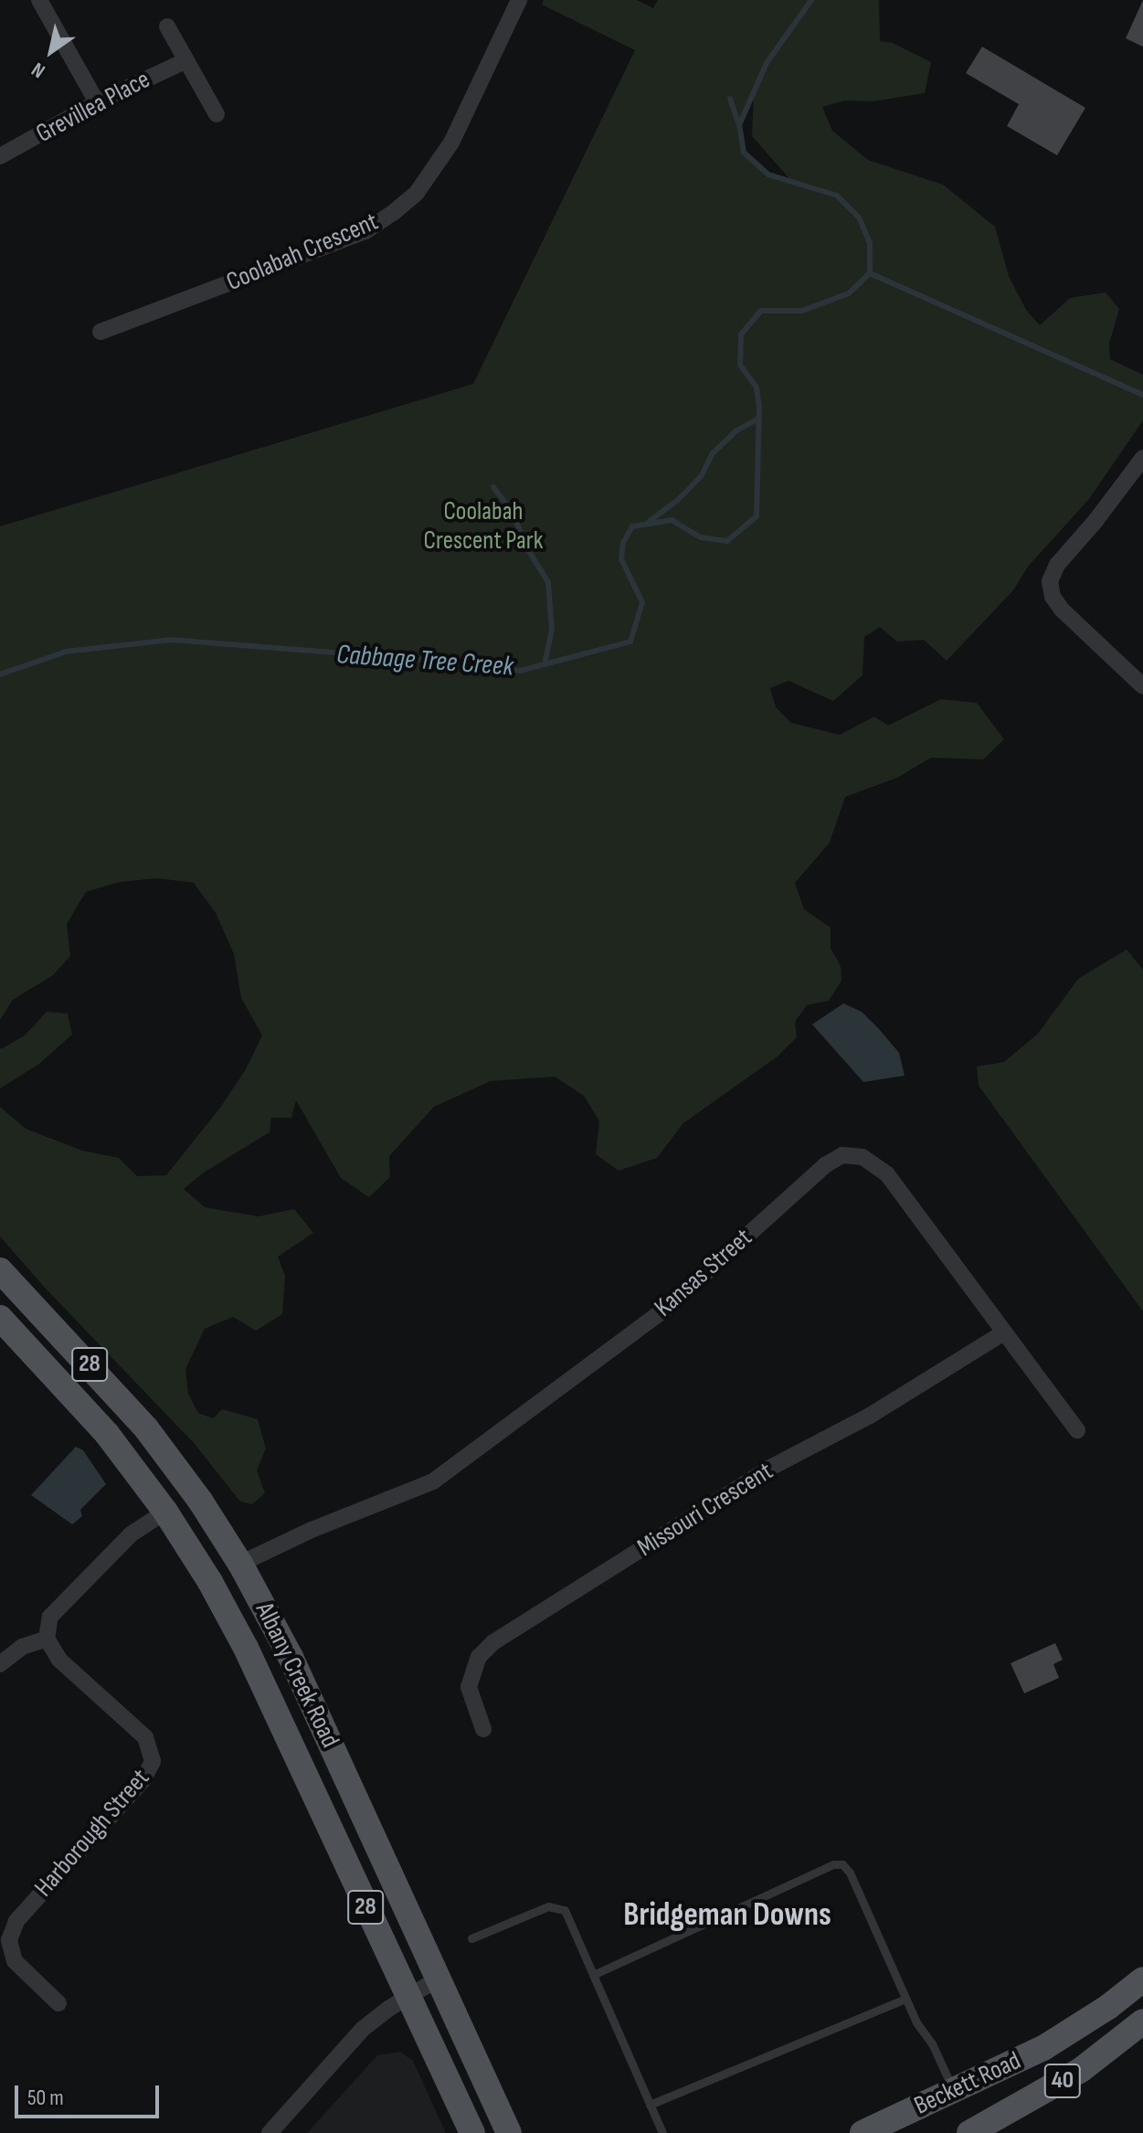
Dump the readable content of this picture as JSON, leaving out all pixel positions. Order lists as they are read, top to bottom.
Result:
{
  "streets": {
    "main road": [
      "28",
      "Albany Creek Road",
      "40",
      "Beckett Road"
    ],
    "street": [
      "Grevillea Place",
      "Coolabah Crescent",
      "Kansas Street",
      "Missouri Crescent",
      "Harborough Street"
    ]
  },
  "crossings": [
    ["Kansas Street", "Missouri Crescent"],
    ["Kansas Street", "Albany Creek Road"]
  ],
  "districts": ["Bridgeman Downs"],
  "water": ["Cabbage Tree Creek"],
  "parks": ["Coolabah Crescent Park"],
  "scale_bar": "50 m",
  "north": "bottom left"
}
